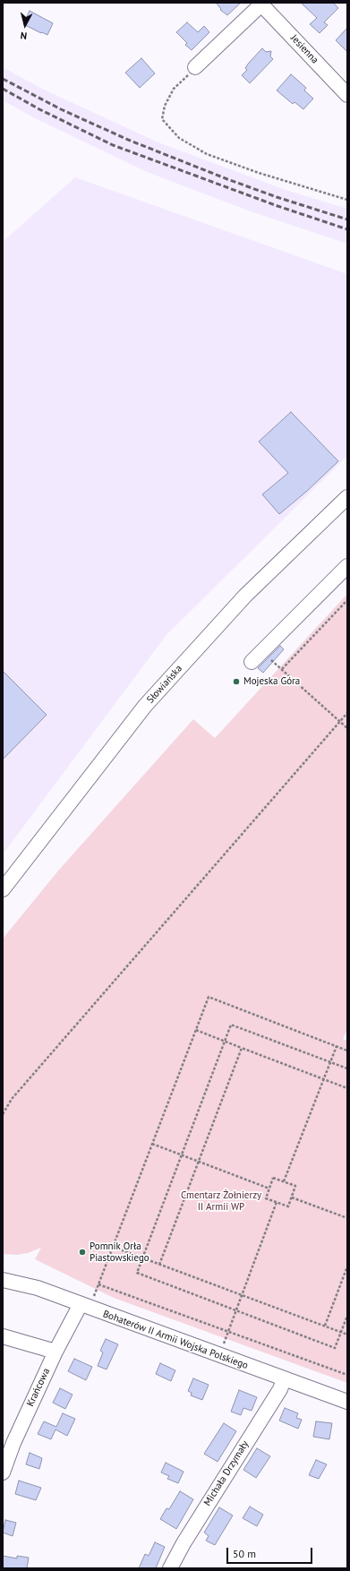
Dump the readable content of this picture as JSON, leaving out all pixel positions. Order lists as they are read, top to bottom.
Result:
{
  "streets": {
    "street": [
      "Jesienna",
      "Słowiańska",
      "Bohaterów II Armii Wojska Polskiego",
      "Krańcowa",
      "Michała Drzymały"
    ]
  },
  "crossings": [
    ["Bohaterów II Armii Wojska Polskiego", "Krańcowa"],
    ["Bohaterów II Armii Wojska Polskiego", "Michała Drzymały"]
  ],
  "parks": ["Cmentarz Żołnierzy II Armii WP"],
  "places": ["Mojeska Góra", "Pomnik Orła Piastowskiego"],
  "scale_bar": "50 m",
  "north": "bottom"
}
